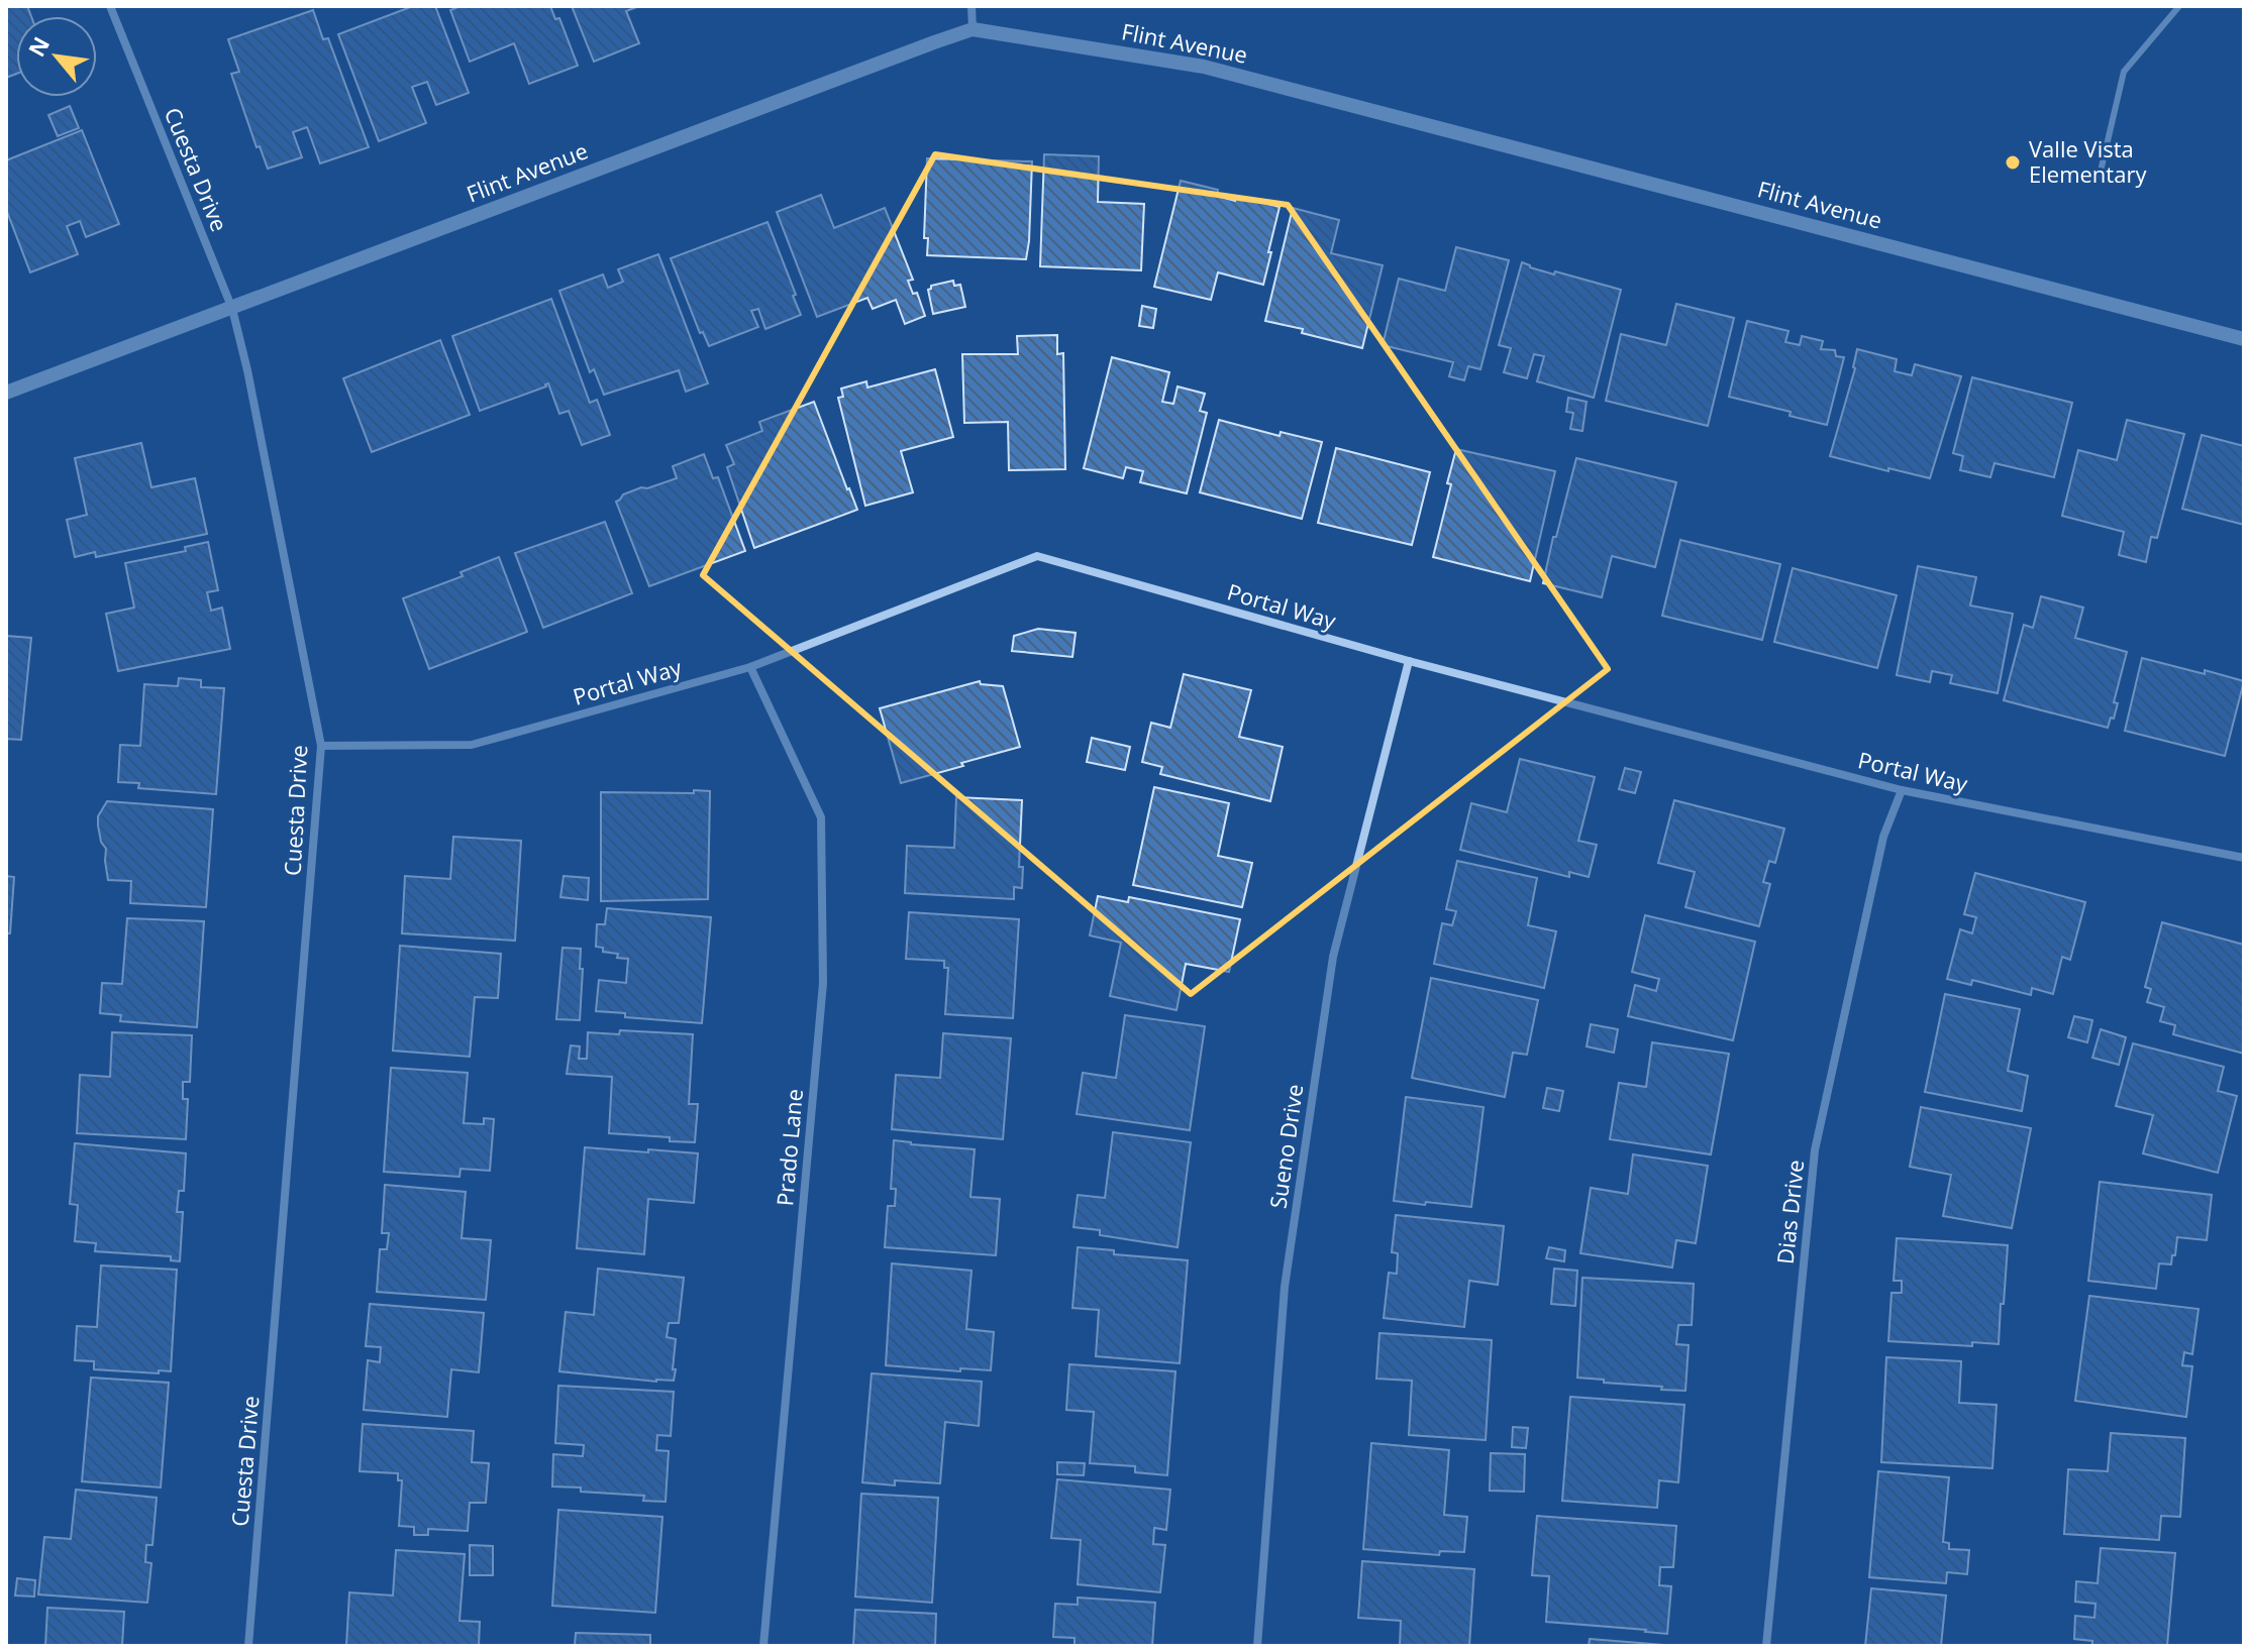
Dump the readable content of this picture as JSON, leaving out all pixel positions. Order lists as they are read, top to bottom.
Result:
{
  "streets": {
    "street": [
      "Flint Avenue",
      "Cuesta Drive",
      "Portal Way",
      "Sueno Drive",
      "Prado Lane",
      "Dias Drive"
    ]
  },
  "crossings": [
    ["Flint Avenue", "Cuesta Drive"],
    ["Cuesta Drive", "Portal Way"],
    ["Portal Way", "Sueno Drive"],
    ["Portal Way", "Prado Lane"],
    ["Portal Way", "Dias Drive"]
  ],
  "places": ["Valle Vista Elementary"],
  "north": "top left"
}
